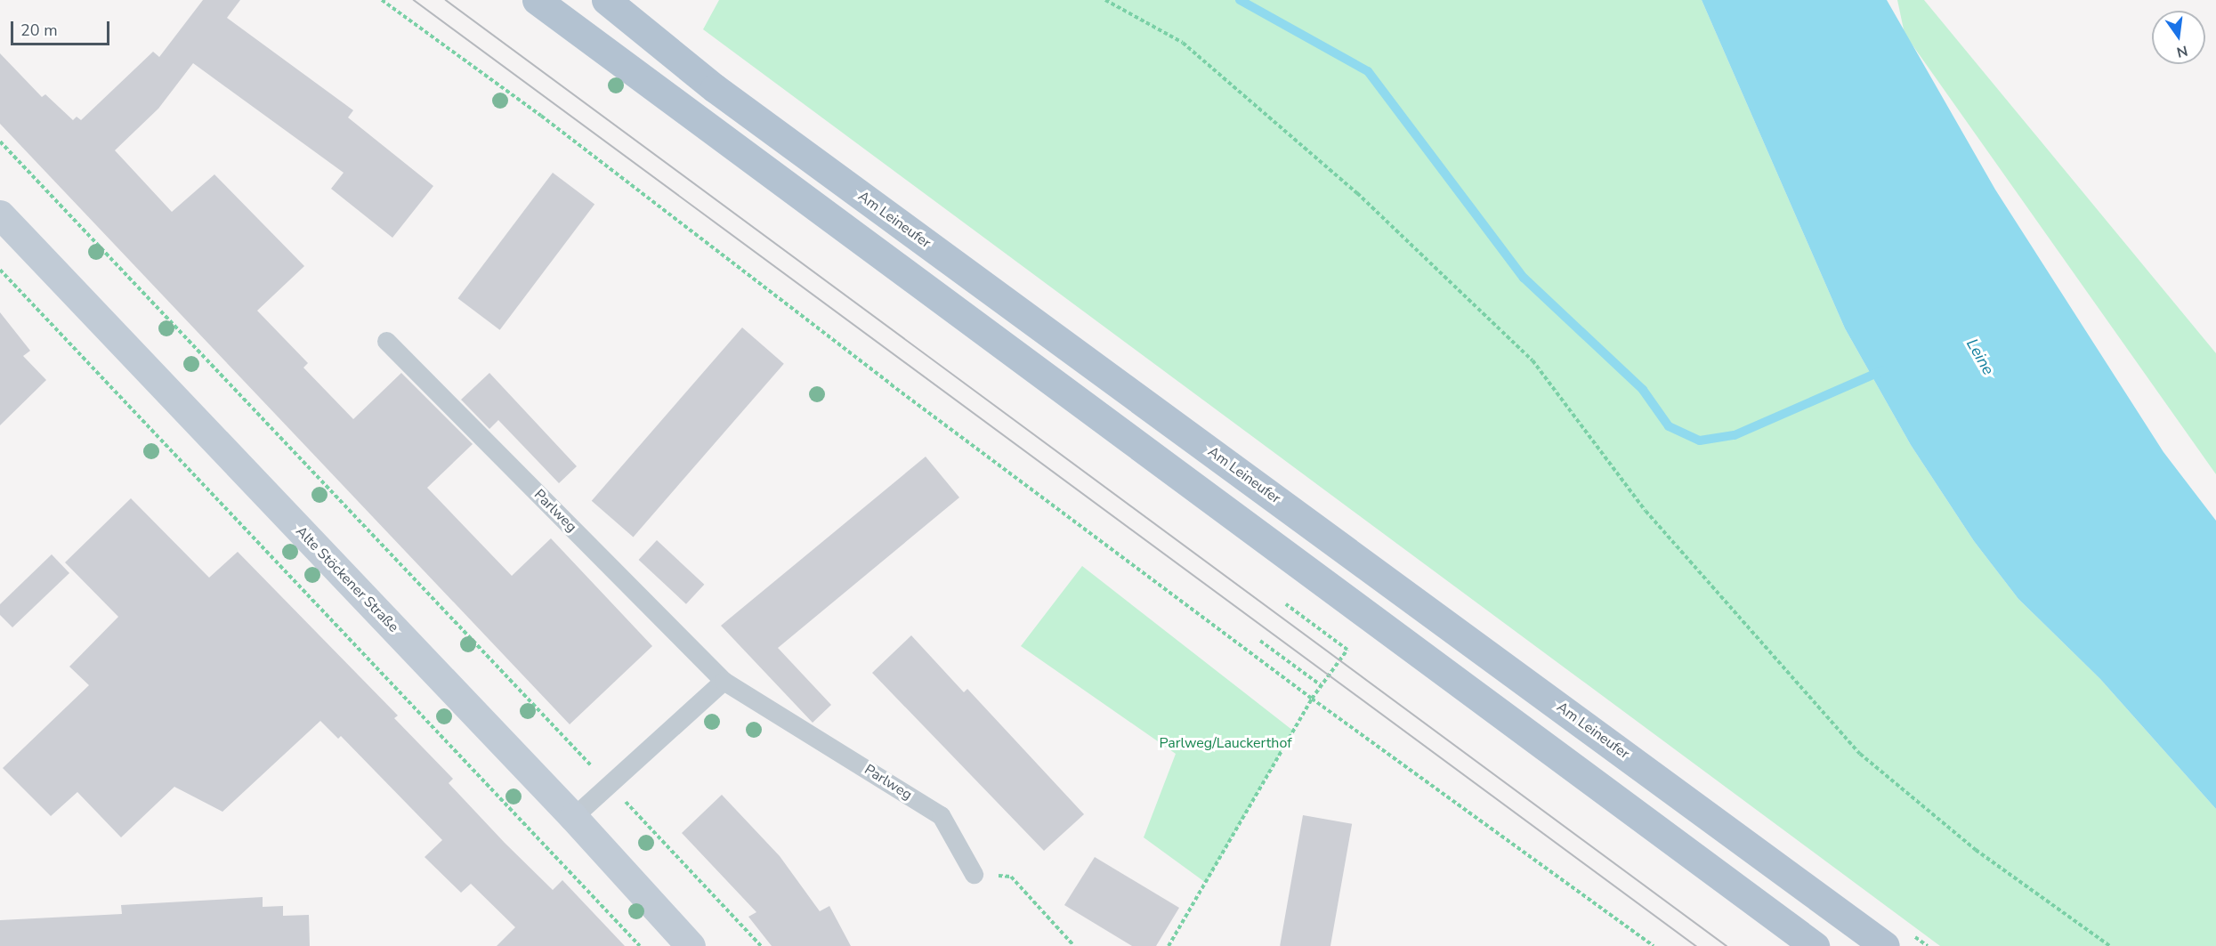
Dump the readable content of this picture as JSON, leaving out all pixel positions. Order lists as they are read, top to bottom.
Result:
{
  "streets": {
    "main road": ["Am Leineufer"],
    "street": ["Alte Stöckener Straße"],
    "lane": ["Parlweg"]
  },
  "water": ["Leine"],
  "parks": ["Parlweg/Lauckerthof"],
  "scale_bar": "20 m",
  "north": "bottom"
}
